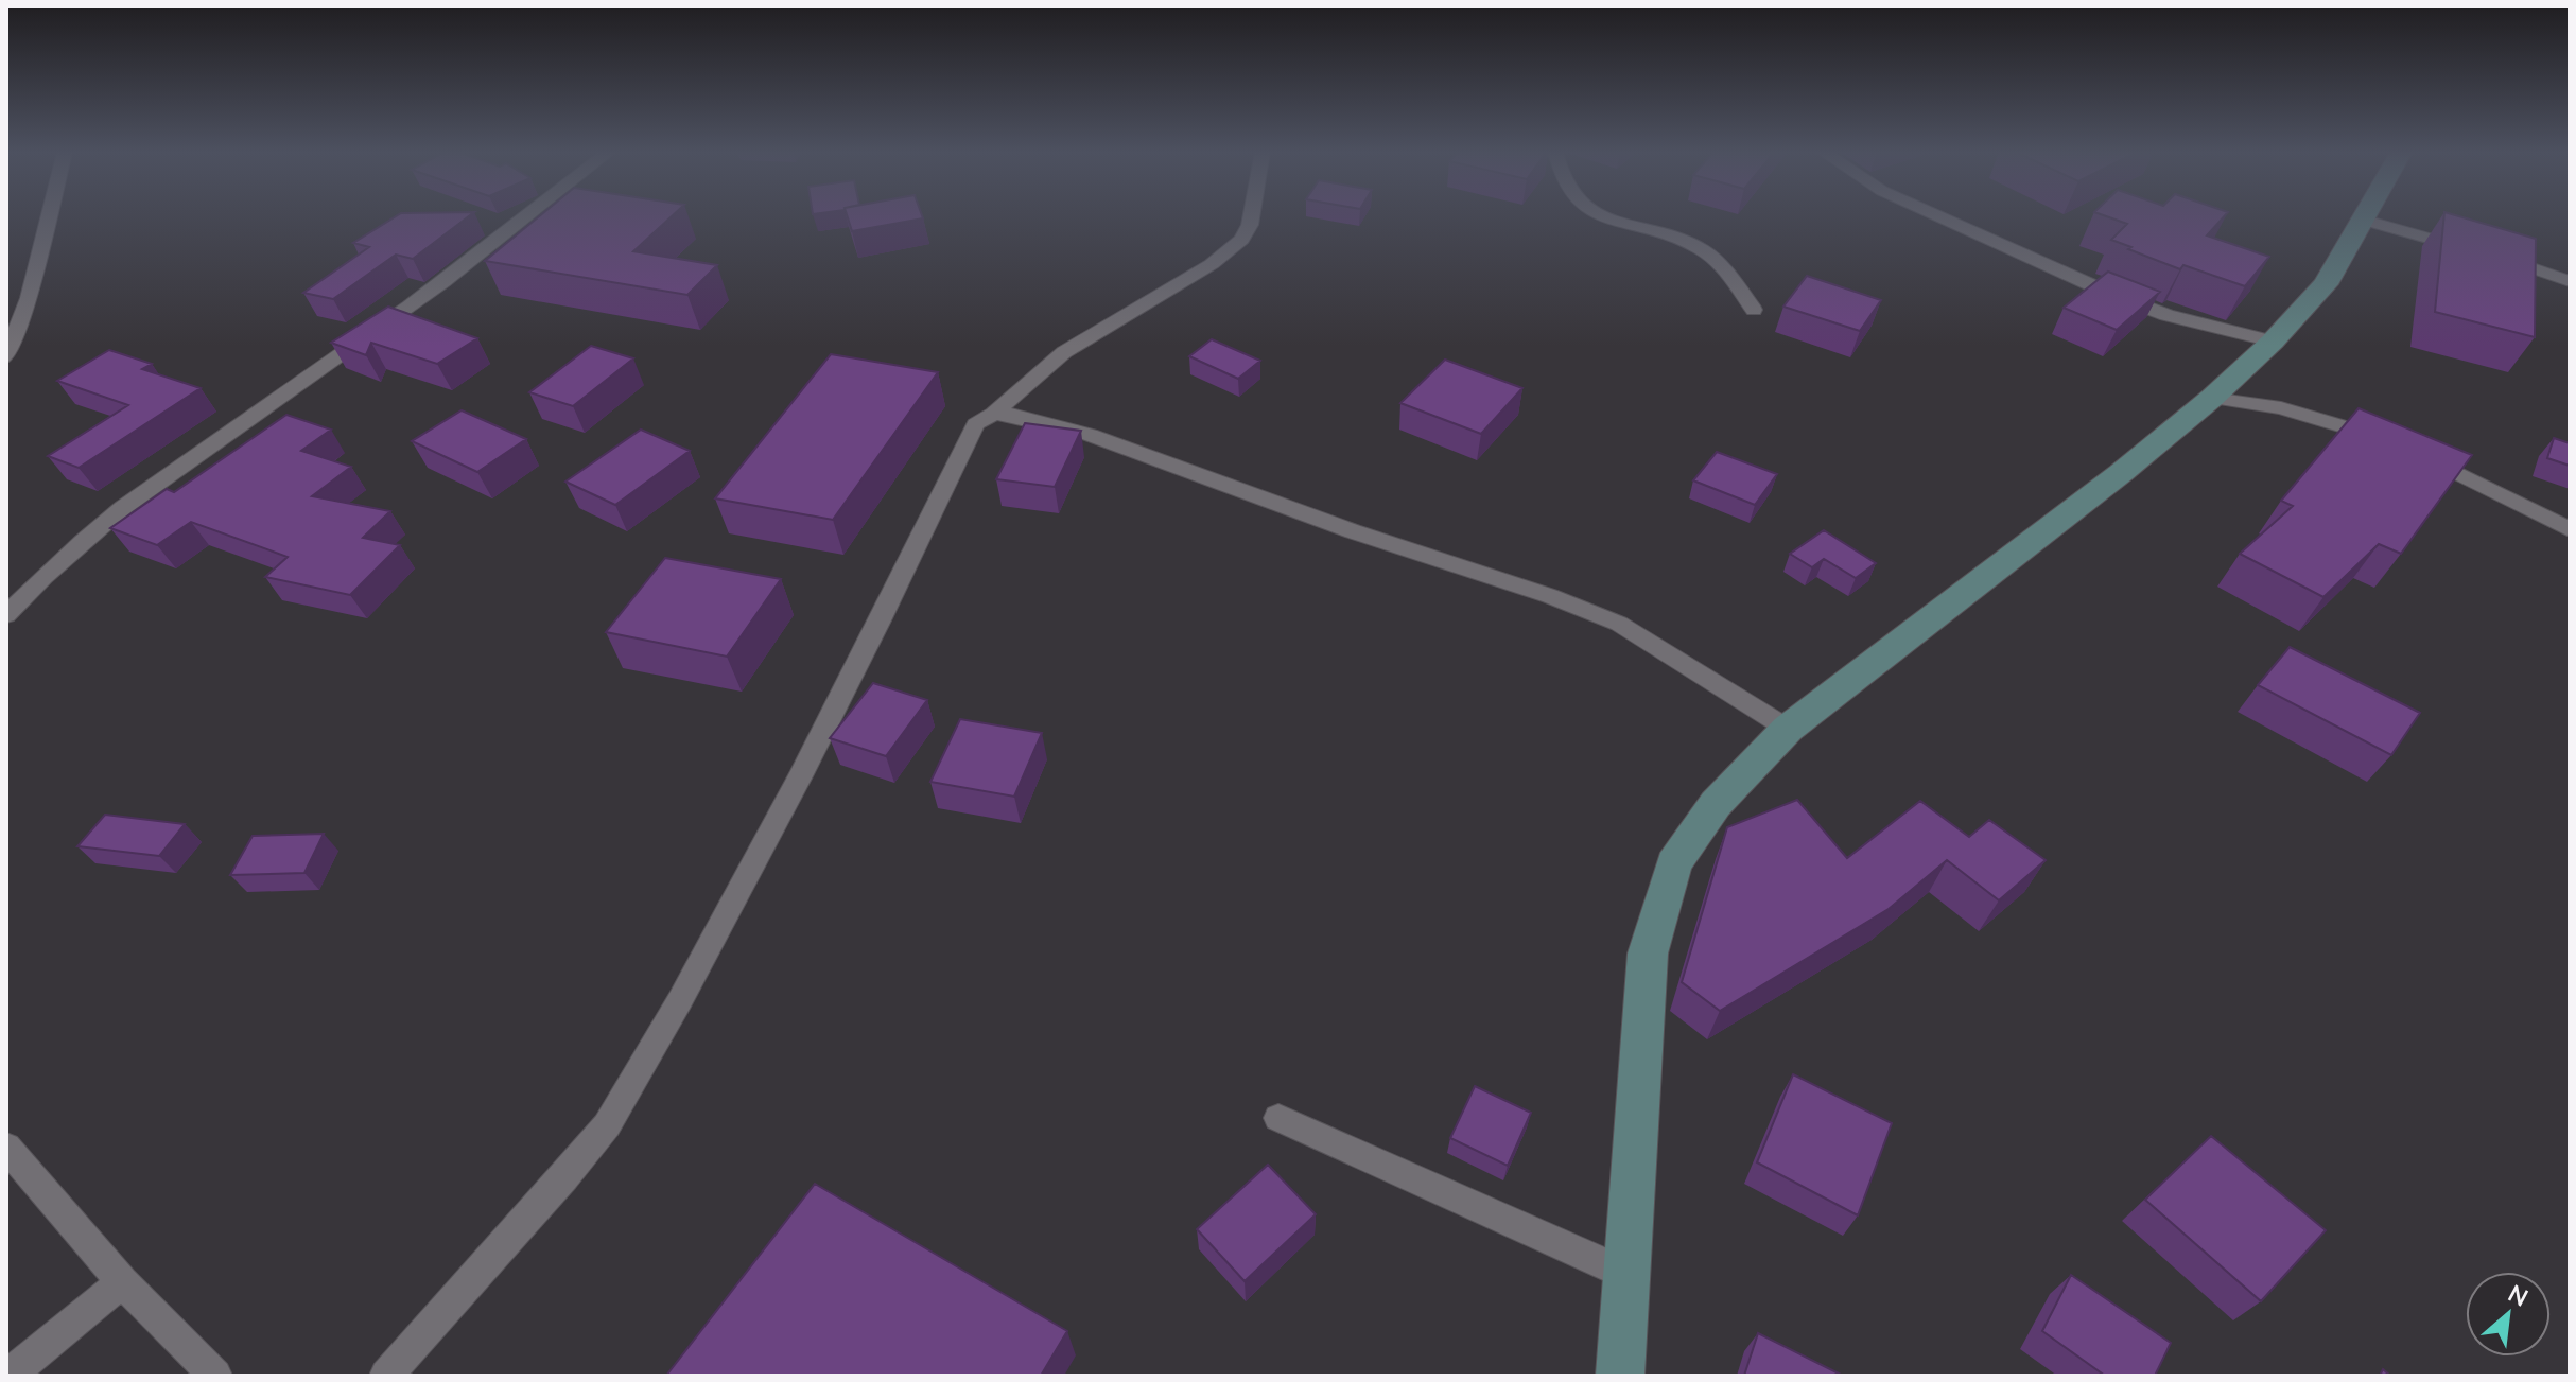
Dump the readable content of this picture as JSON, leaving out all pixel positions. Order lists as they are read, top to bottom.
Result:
{
  "north": "top right"
}
